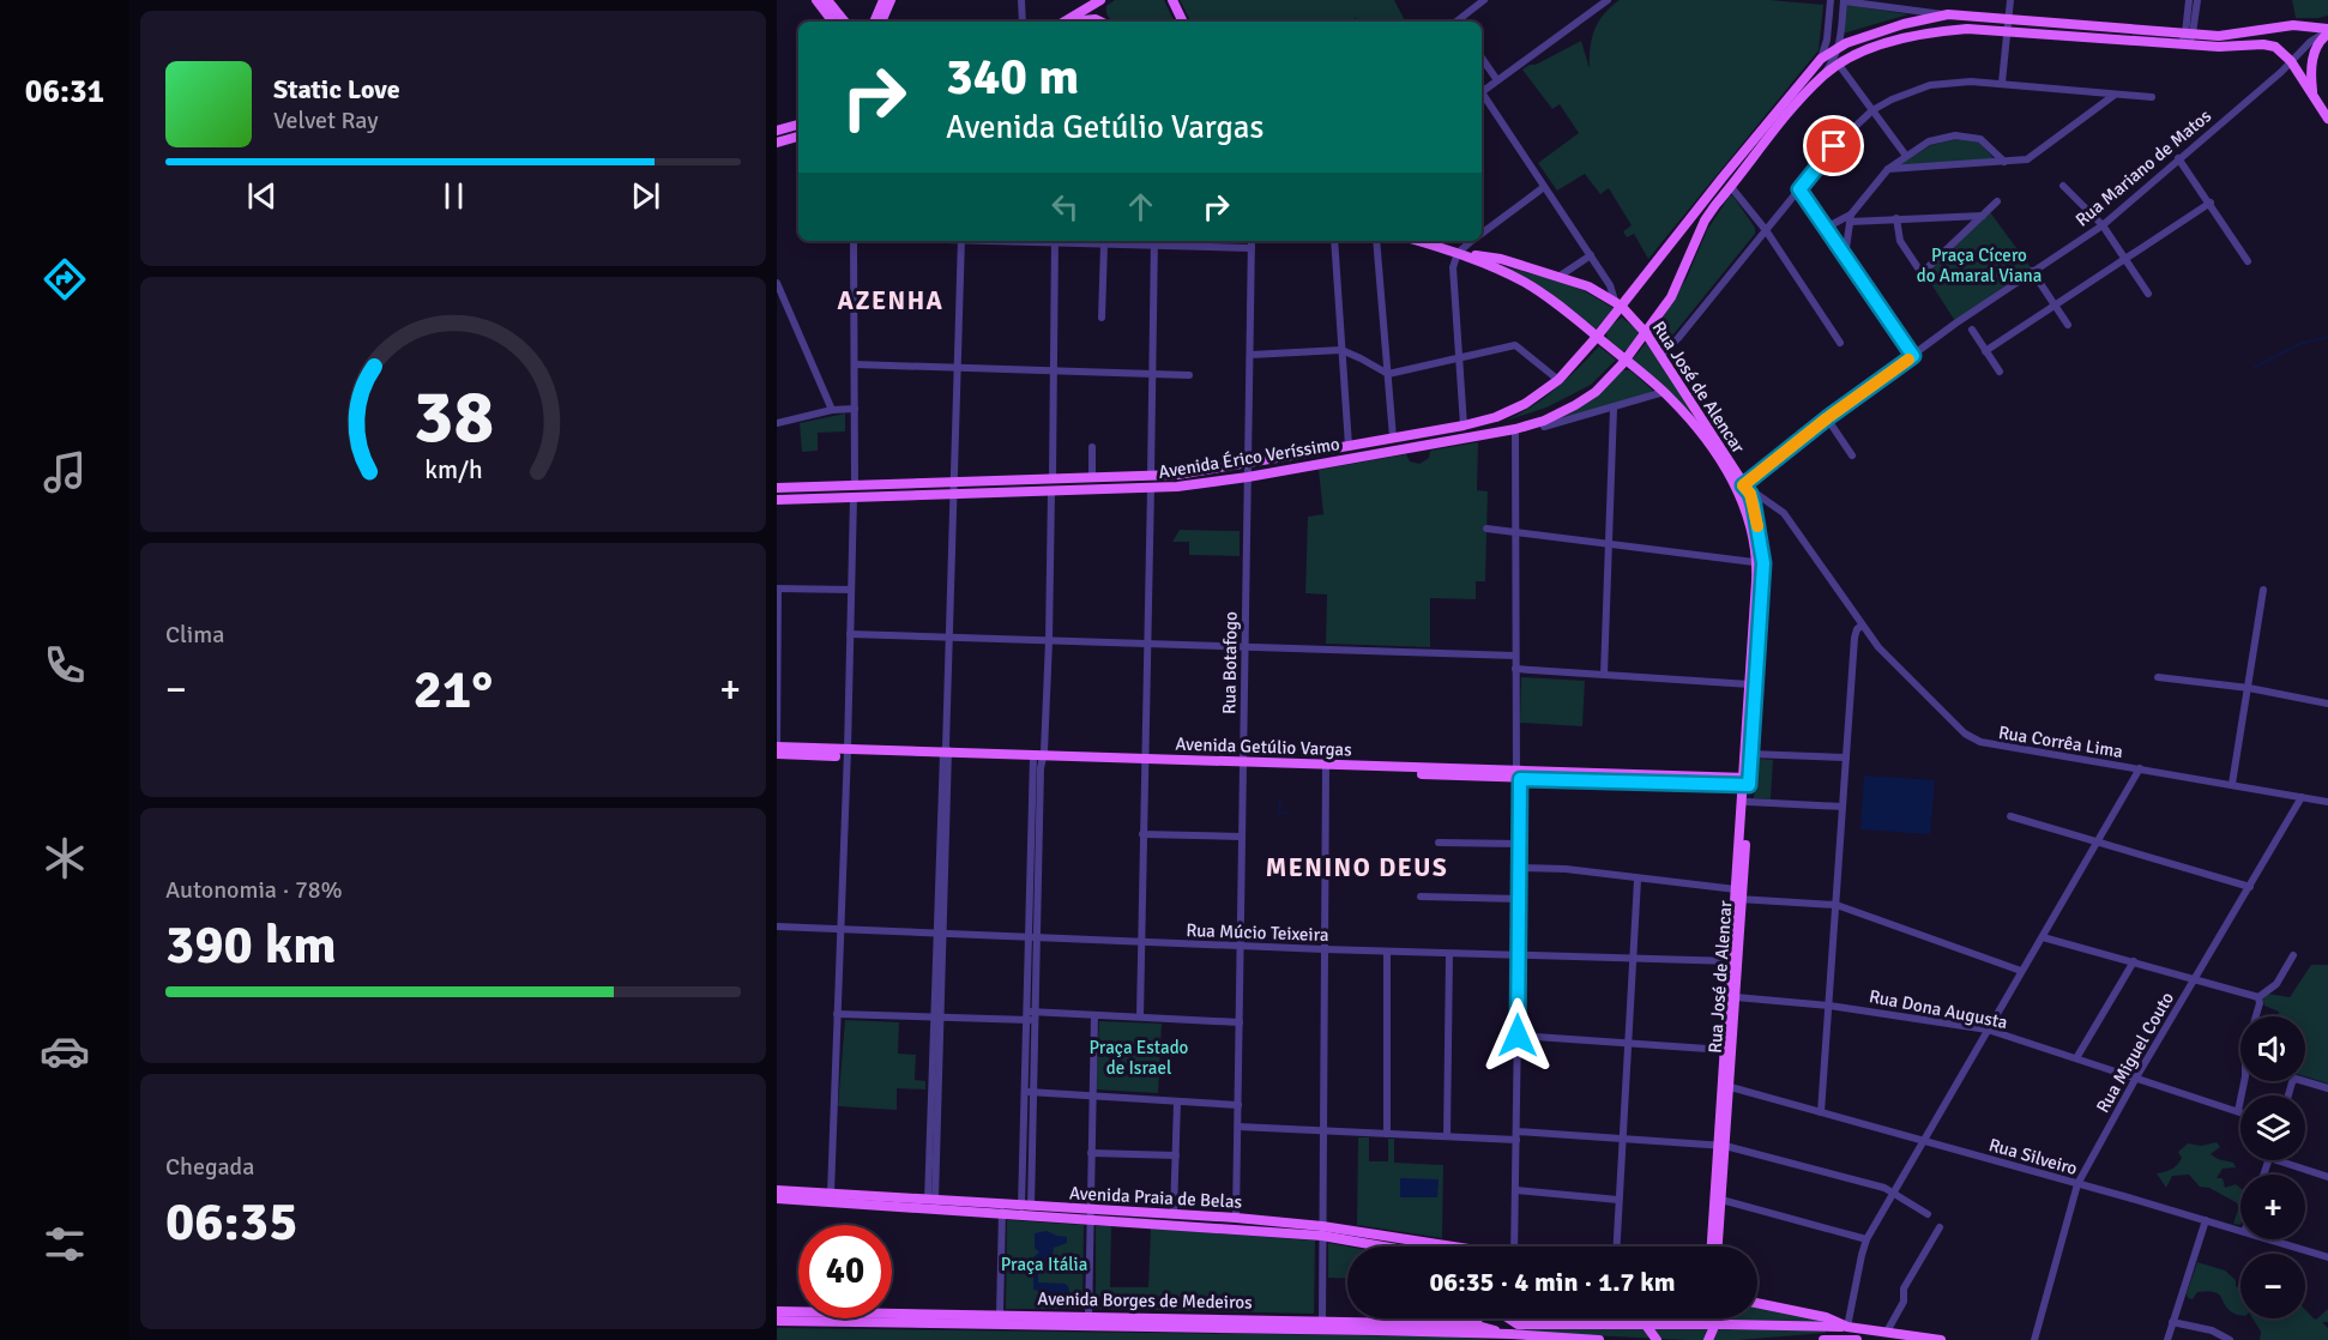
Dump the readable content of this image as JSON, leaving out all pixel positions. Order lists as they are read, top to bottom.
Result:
{
  "streets": {
    "main road": [
      "Rua José de Alencar",
      "Avenida Érico Veríssimo",
      "Avenida Getúlio Vargas",
      "Avenida Praia de Belas",
      "Avenida Borges de Medeiros"
    ],
    "street": [
      "Rua Mariano de Matos",
      "Rua Botafogo",
      "Rua Corrêa Lima",
      "Rua Múcio Teixeira",
      "Rua Dona Augusta",
      "Rua Miguel Couto",
      "Rua Silveiro"
    ]
  },
  "crossings": [
    ["Rua Mariano de Matos", "Rua José de Alencar"],
    ["Rua Mariano de Matos", "Avenida Érico Veríssimo"],
    ["Rua Mariano de Matos", "Rua Corrêa Lima"],
    ["Rua José de Alencar", "Avenida Érico Veríssimo"],
    ["Rua José de Alencar", "Rua Corrêa Lima"],
    ["Rua José de Alencar", "Avenida Getúlio Vargas"],
    ["Rua José de Alencar", "Rua Múcio Teixeira"],
    ["Rua José de Alencar", "Rua Dona Augusta"],
    ["Rua José de Alencar", "Rua Silveiro"],
    ["Avenida Érico Veríssimo", "Rua Botafogo"],
    ["Rua Botafogo", "Avenida Getúlio Vargas"],
    ["Rua Botafogo", "Rua Múcio Teixeira"],
    ["Rua Botafogo", "Avenida Praia de Belas"],
    ["Rua Corrêa Lima", "Rua Miguel Couto"],
    ["Rua Dona Augusta", "Rua Miguel Couto"],
    ["Rua Miguel Couto", "Rua Silveiro"]
  ],
  "districts": ["AZENHA", "MENINO DEUS"],
  "parks": ["Praça Cícero do Amaral Viana", "Praça Estado de Israel", "Praça Itália"],
  "page": {
    "tabs": "06:31",
    "turn": ["340 m", "Avenida Getúlio Vargas"],
    "song": ["Static Love", "Velvet Ray"],
    "tile": [
      "Clima",
      ["Autonomia · 78%", "390 km"],
      ["Chegada", "06:35"]
    ],
    "heat": ["−", "21°", "+"],
    "map_buttons": ["+", "−"],
    "limit": "40",
    "trip": "06:35 · 4 min · 1.7 km",
    "gauge": ["38", "km/h"]
  }
}
